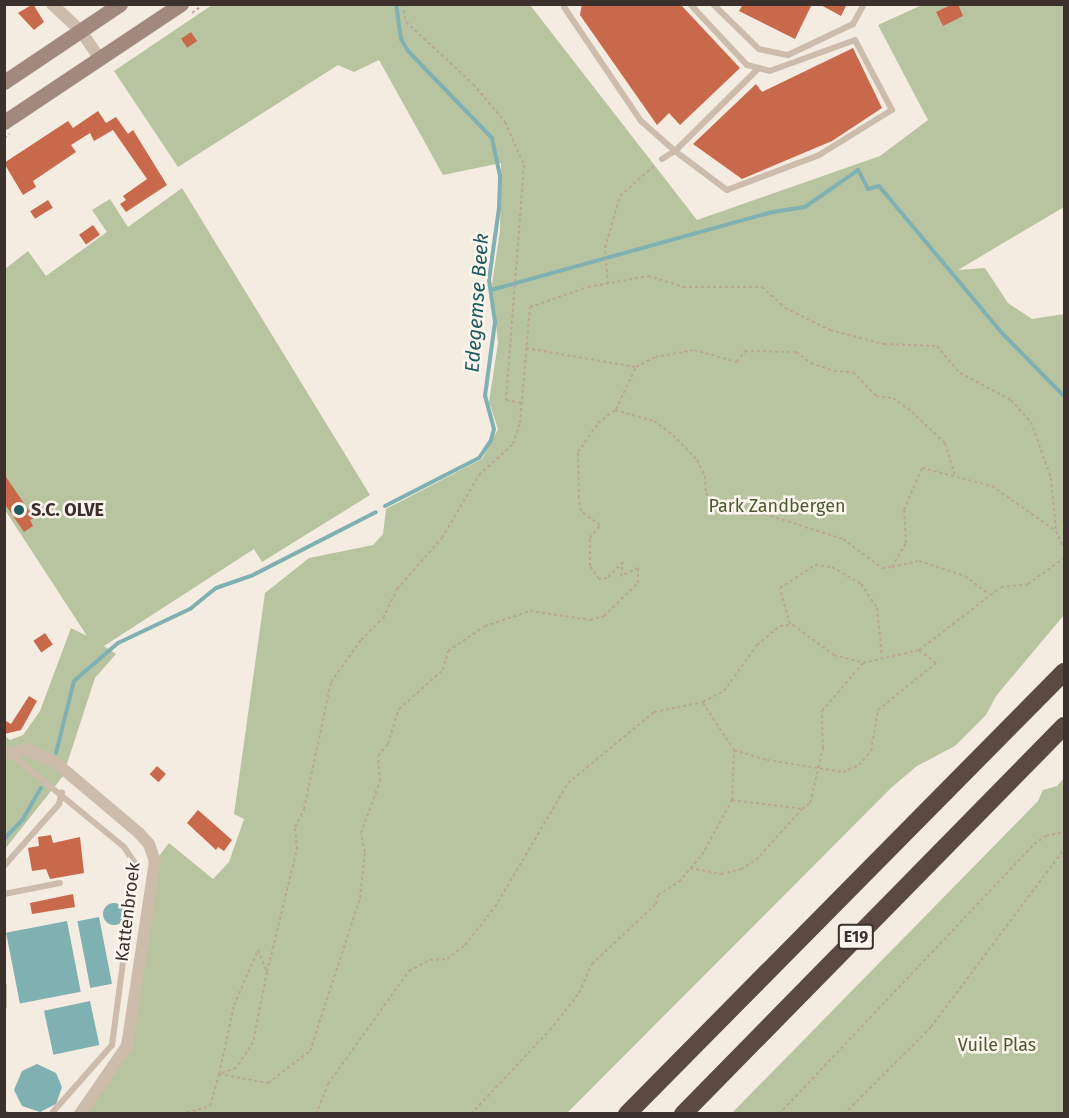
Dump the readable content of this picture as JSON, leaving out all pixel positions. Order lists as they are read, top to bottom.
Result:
{
  "streets": {
    "highway": ["E19"],
    "street": ["Kattenbroek"]
  },
  "water": ["Edegemse Beek"],
  "parks": ["Park Zandbergen", "Vuile Plas"],
  "places": ["S.C. OLVE"]
}
